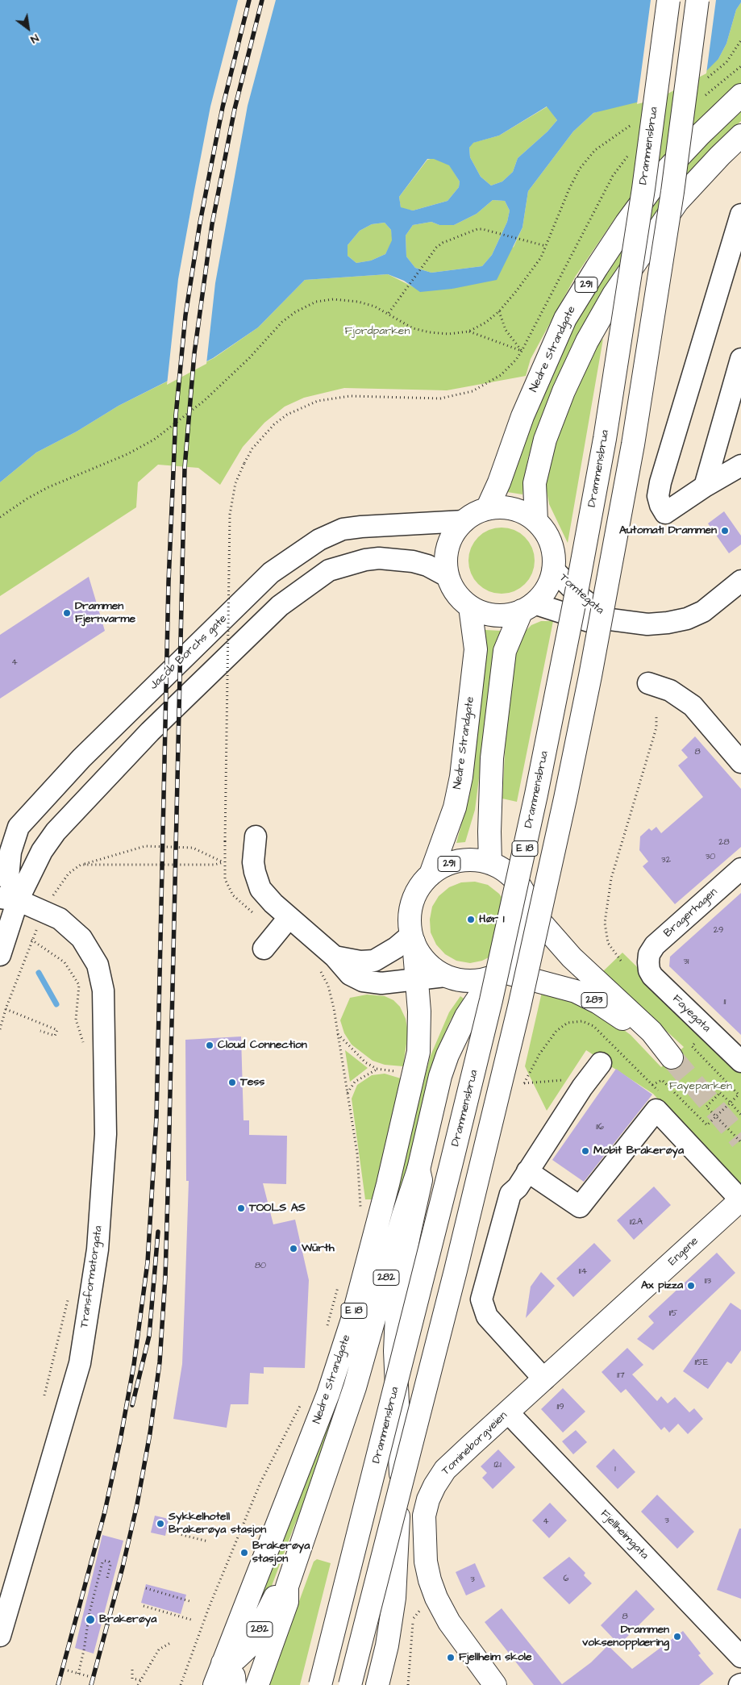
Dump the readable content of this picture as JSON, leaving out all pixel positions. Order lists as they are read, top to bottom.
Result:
{
  "streets": {
    "main road": [
      "Drammensbrua",
      "291",
      "Nedre Strandgate",
      "E 18",
      "283",
      "Engene",
      "282",
      "Tomineborgveien"
    ],
    "street": [
      "Tomtegata",
      "Jacob Borchs gate",
      "Bragerhagen",
      "Fayegata",
      "Transformatorgata",
      "Fjellheimgata"
    ]
  },
  "crossings": [
    ["291", "Nedre Strandgate"],
    ["291", "Tomtegata"],
    ["291", "Jacob Borchs gate"],
    ["291", "283"],
    ["Nedre Strandgate", "Tomtegata"],
    ["Nedre Strandgate", "Jacob Borchs gate"],
    ["Nedre Strandgate", "283"],
    ["Nedre Strandgate", "282"],
    ["Tomtegata", "Jacob Borchs gate"],
    ["Jacob Borchs gate", "Transformatorgata"],
    ["Bragerhagen", "Fayegata"],
    ["Engene", "Tomineborgveien"],
    ["Tomineborgveien", "Fjellheimgata"]
  ],
  "parks": ["Fjordparken", "Fayeparken"],
  "places": [
    "Automat1 Drammen",
    "Drammen Fjernvarme",
    "Hør 1",
    "Cloud Connection",
    "Tess",
    "Mobit Brakerøya",
    "TOOLS AS",
    "Würth",
    "Ax pizza",
    "Sykkelhotell Brakerøya stasjon",
    "Brakerøya stasjon",
    "Brakerøya",
    "Drammen voksenopplæring",
    "Fjellheim skole"
  ],
  "house_numbers": [
    "4",
    "8",
    "28",
    "30",
    "32",
    "29",
    "31",
    "11",
    "116",
    "112A",
    "80",
    "114",
    "113",
    "115",
    "115E",
    "117",
    "119",
    "121",
    "1",
    "3",
    "4",
    "6",
    "3",
    "8"
  ],
  "north": "bottom right"
}
